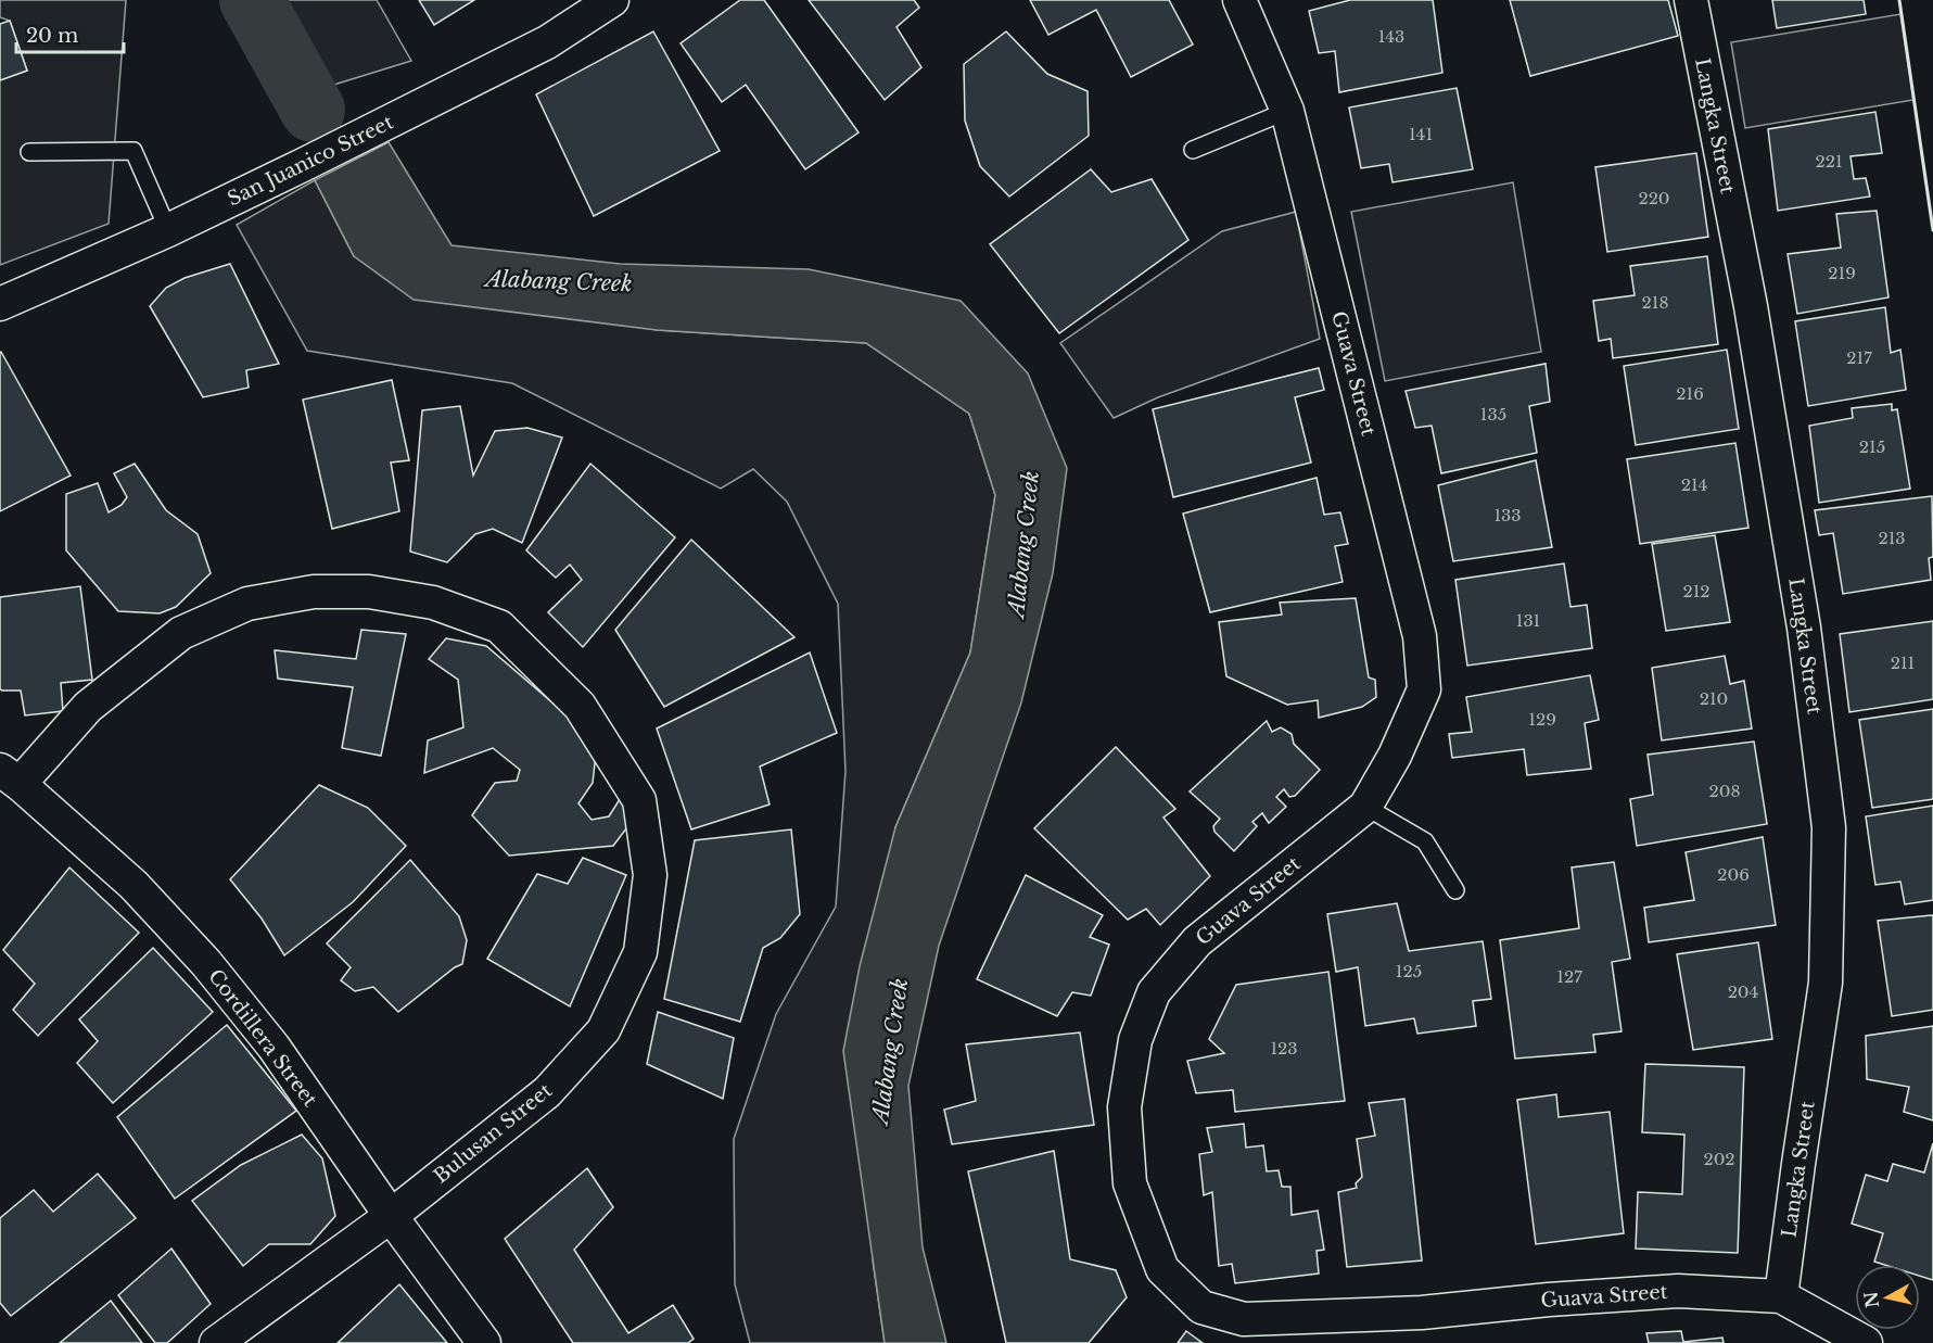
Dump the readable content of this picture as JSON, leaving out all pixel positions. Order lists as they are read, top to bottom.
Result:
{
  "streets": {
    "street": [
      "Langka Street",
      "San Juanico Street",
      "Guava Street",
      "Cordillera Street",
      "Bulusan Street"
    ]
  },
  "crossings": [
    ["Langka Street", "Guava Street"],
    ["Cordillera Street", "Bulusan Street"]
  ],
  "water": ["Alabang Creek"],
  "house_numbers": [
    "143",
    "141",
    "221",
    "220",
    "219",
    "218",
    "217",
    "216",
    "135",
    "215",
    "214",
    "133",
    "213",
    "212",
    "131",
    "211",
    "210",
    "129",
    "208",
    "206",
    "125",
    "127",
    "204",
    "123",
    "202"
  ],
  "scale_bar": "20 m",
  "north": "left"
}
